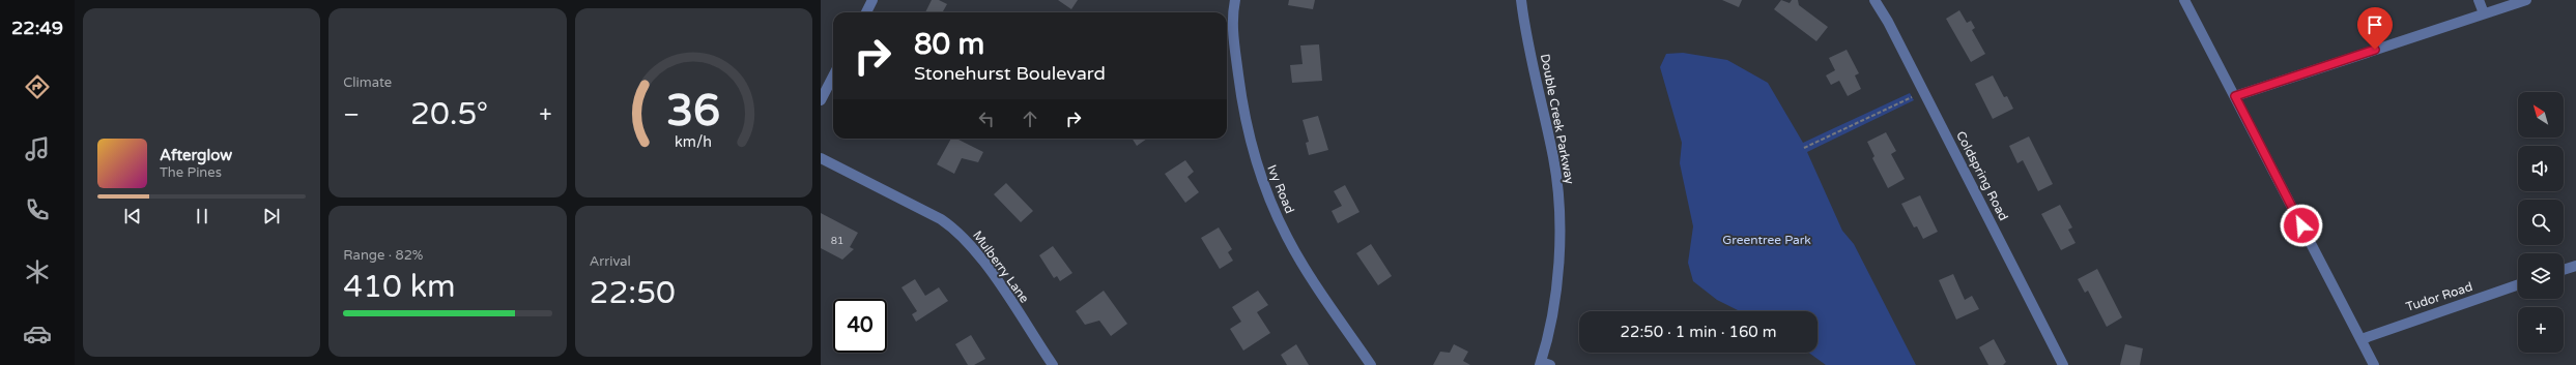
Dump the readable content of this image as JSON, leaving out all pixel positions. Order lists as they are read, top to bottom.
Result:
{
  "streets": {
    "street": [
      "Double Creek Parkway",
      "Coldspring Road",
      "Ivy Road",
      "Mulberry Lane",
      "Tudor Road"
    ]
  },
  "parks": ["Greentree Park"],
  "house_numbers": ["81"],
  "north": "top left",
  "page": {
    "tabs": "22:49",
    "tile": [
      "Climate",
      ["Range · 82%", "410 km"],
      ["Arrival", "22:50"]
    ],
    "turn": ["80 m", "Stonehurst Boulevard"],
    "map_buttons": "+",
    "heat": ["−", "20.5°", "+"],
    "song": ["Afterglow", "The Pines"],
    "limit": "40",
    "trip": "22:50 · 1 min · 160 m",
    "gauge": ["36", "km/h"]
  }
}
